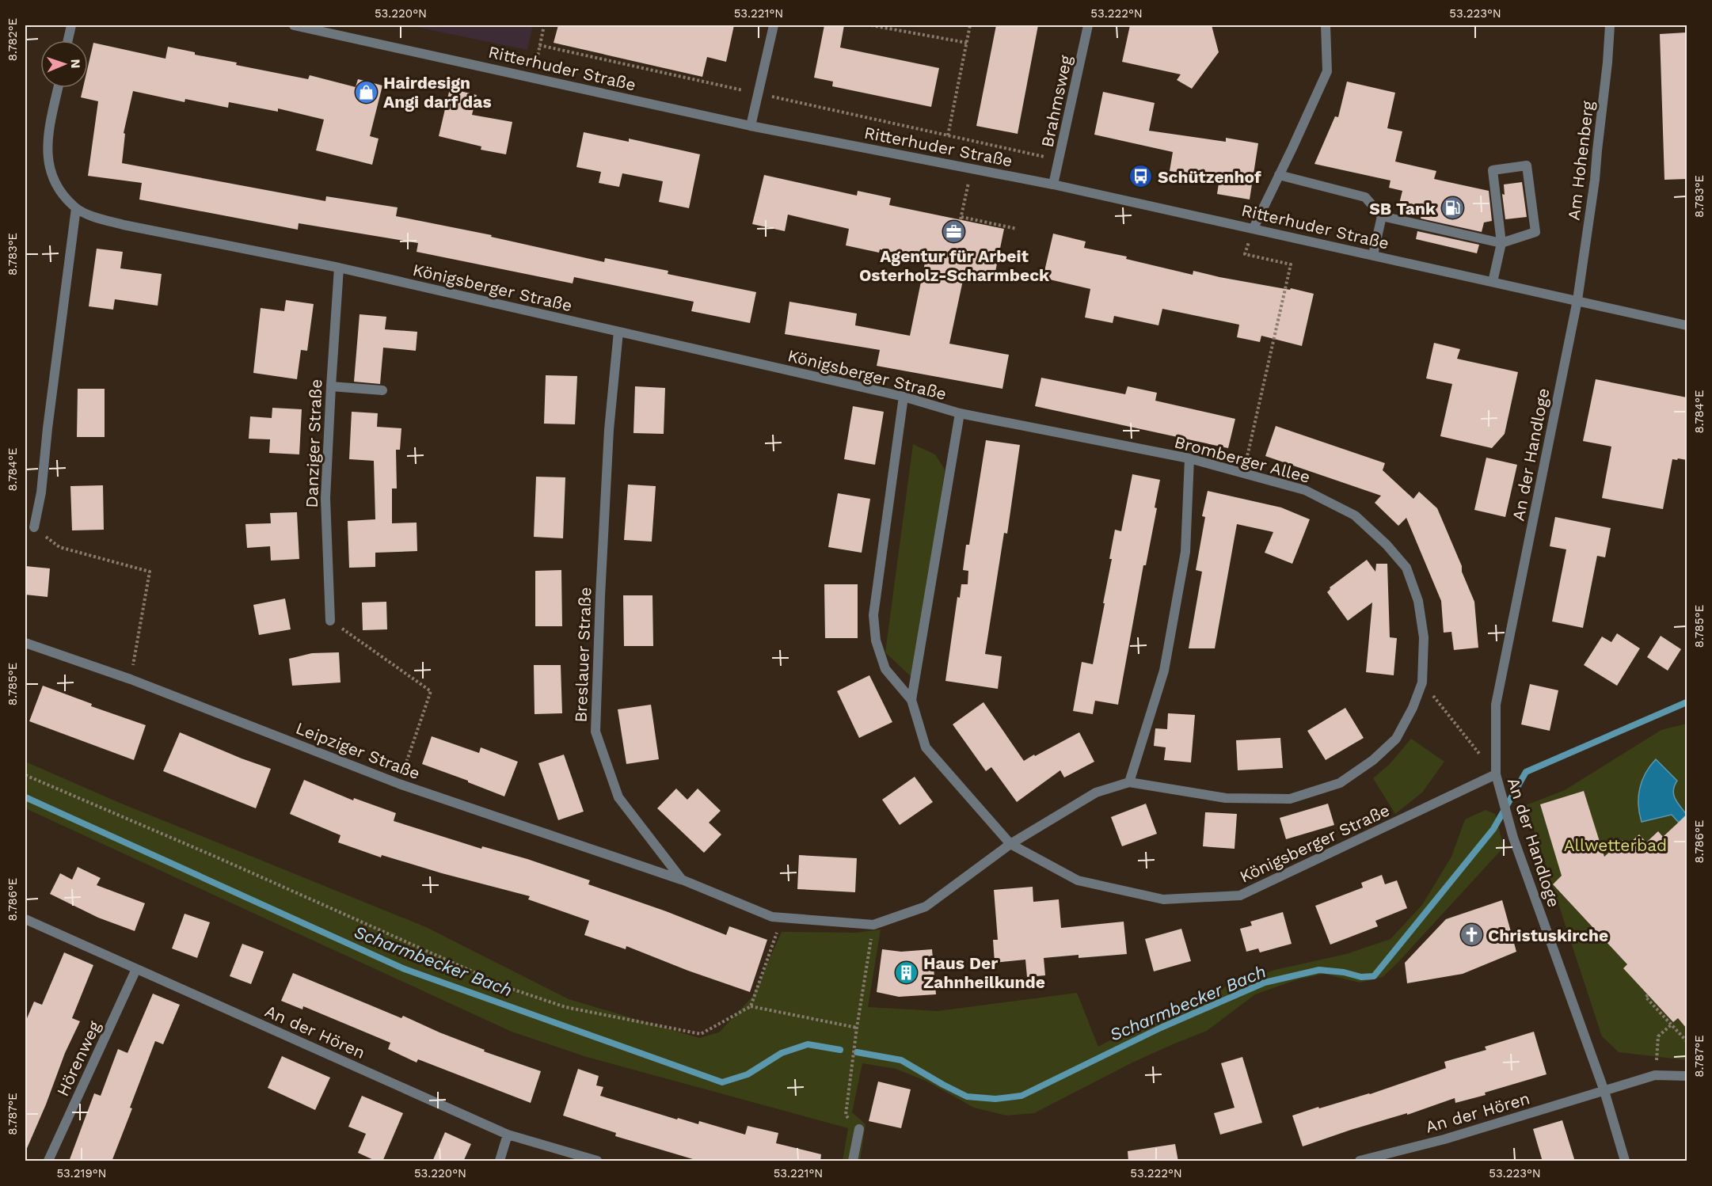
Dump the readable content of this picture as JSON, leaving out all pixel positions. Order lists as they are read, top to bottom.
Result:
{
  "streets": {
    "street": [
      "Ritterhuder Straße",
      "Brahmsweg",
      "Am Hohenberg",
      "Königsberger Straße",
      "Danziger Straße",
      "An der Handloge",
      "Bromberger Allee",
      "Breslauer Straße",
      "Leipziger Straße",
      "An der Hören",
      "Hörenweg"
    ]
  },
  "crossings": [
    ["Ritterhuder Straße", "Brahmsweg"],
    ["Ritterhuder Straße", "Am Hohenberg"],
    ["Ritterhuder Straße", "An der Handloge"],
    ["Am Hohenberg", "An der Handloge"],
    ["Königsberger Straße", "Danziger Straße"],
    ["Königsberger Straße", "An der Handloge"],
    ["Königsberger Straße", "Bromberger Allee"],
    ["Königsberger Straße", "Breslauer Straße"],
    ["An der Handloge", "An der Hören"],
    ["Breslauer Straße", "Leipziger Straße"],
    ["An der Hören", "Hörenweg"]
  ],
  "water": ["Scharmbecker Bach"],
  "parks": ["Allwetterbad"],
  "places": {
    "shop": ["Hairdesign Angi darf das"],
    "bus stop": ["Schützenhof"],
    "fuel station": ["SB Tank"],
    "office": ["Agentur für Arbeit Osterholz-Scharmbeck"],
    "church": ["Christuskirche"],
    "building": ["Haus Der Zahnheilkunde"]
  },
  "north": "right",
  "coordinates": [
    "53.220°N",
    "53.221°N",
    "53.222°N",
    "53.223°N",
    "8.782°E",
    "8.783°E",
    "8.784°E",
    "8.785°E",
    "8.786°E",
    "8.787°E",
    "53.219°N"
  ]
}
